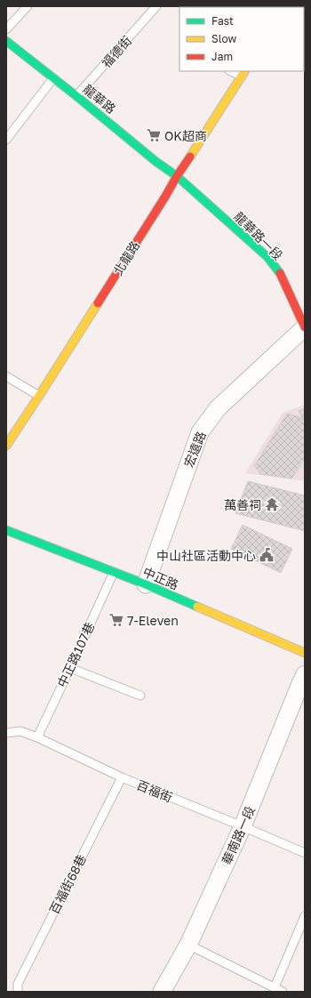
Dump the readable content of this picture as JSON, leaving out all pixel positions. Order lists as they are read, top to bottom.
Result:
{
  "streets": {
    "street": [
      "龍華路",
      "龍華路一段",
      "北龍路",
      "宏遠路",
      "中正路",
      "華南路一段"
    ],
    "lane": [
      "福德街",
      "中正路107巷",
      "百福街",
      "百福街68巷"
    ]
  },
  "crossings": [
    ["福德街", "龍華路"],
    ["龍華路", "龍華路一段"],
    ["龍華路", "北龍路"],
    ["龍華路一段", "北龍路"],
    ["龍華路一段", "宏遠路"],
    ["宏遠路", "中正路"],
    ["中正路", "中正路107巷"],
    ["中正路107巷", "百福街"],
    ["百福街", "華南路一段"],
    ["百福街", "百福街68巷"]
  ],
  "places": {
    "supermarket": ["OK超商", "7-Eleven"],
    "temple": ["萬善祠"],
    "public building": ["中山社區活動中心"]
  },
  "legend": ["Fast", "Slow", "Jam"]
}
